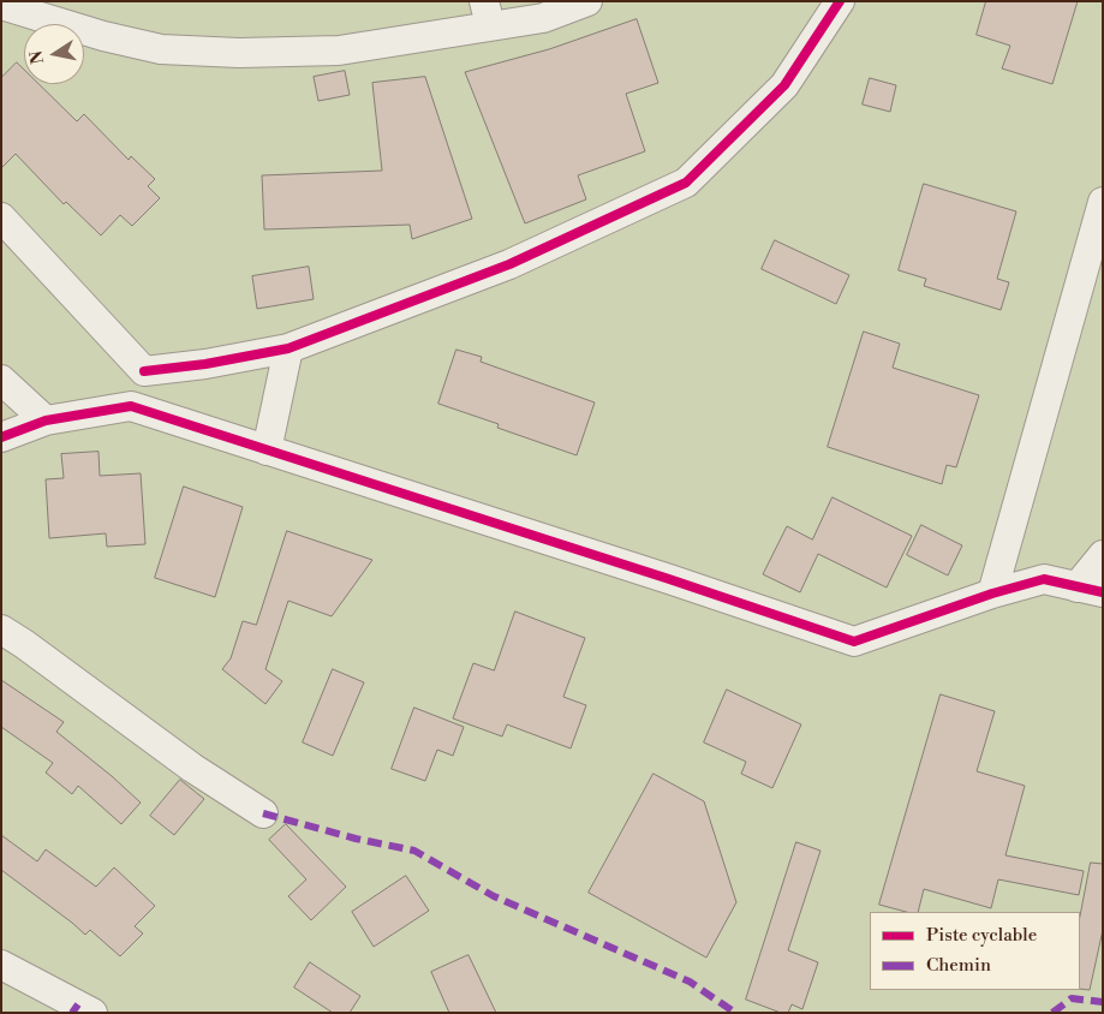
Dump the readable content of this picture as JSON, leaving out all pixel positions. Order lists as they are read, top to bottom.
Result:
{
  "legend": ["Piste cyclable", "Chemin"],
  "north": "left"
}
